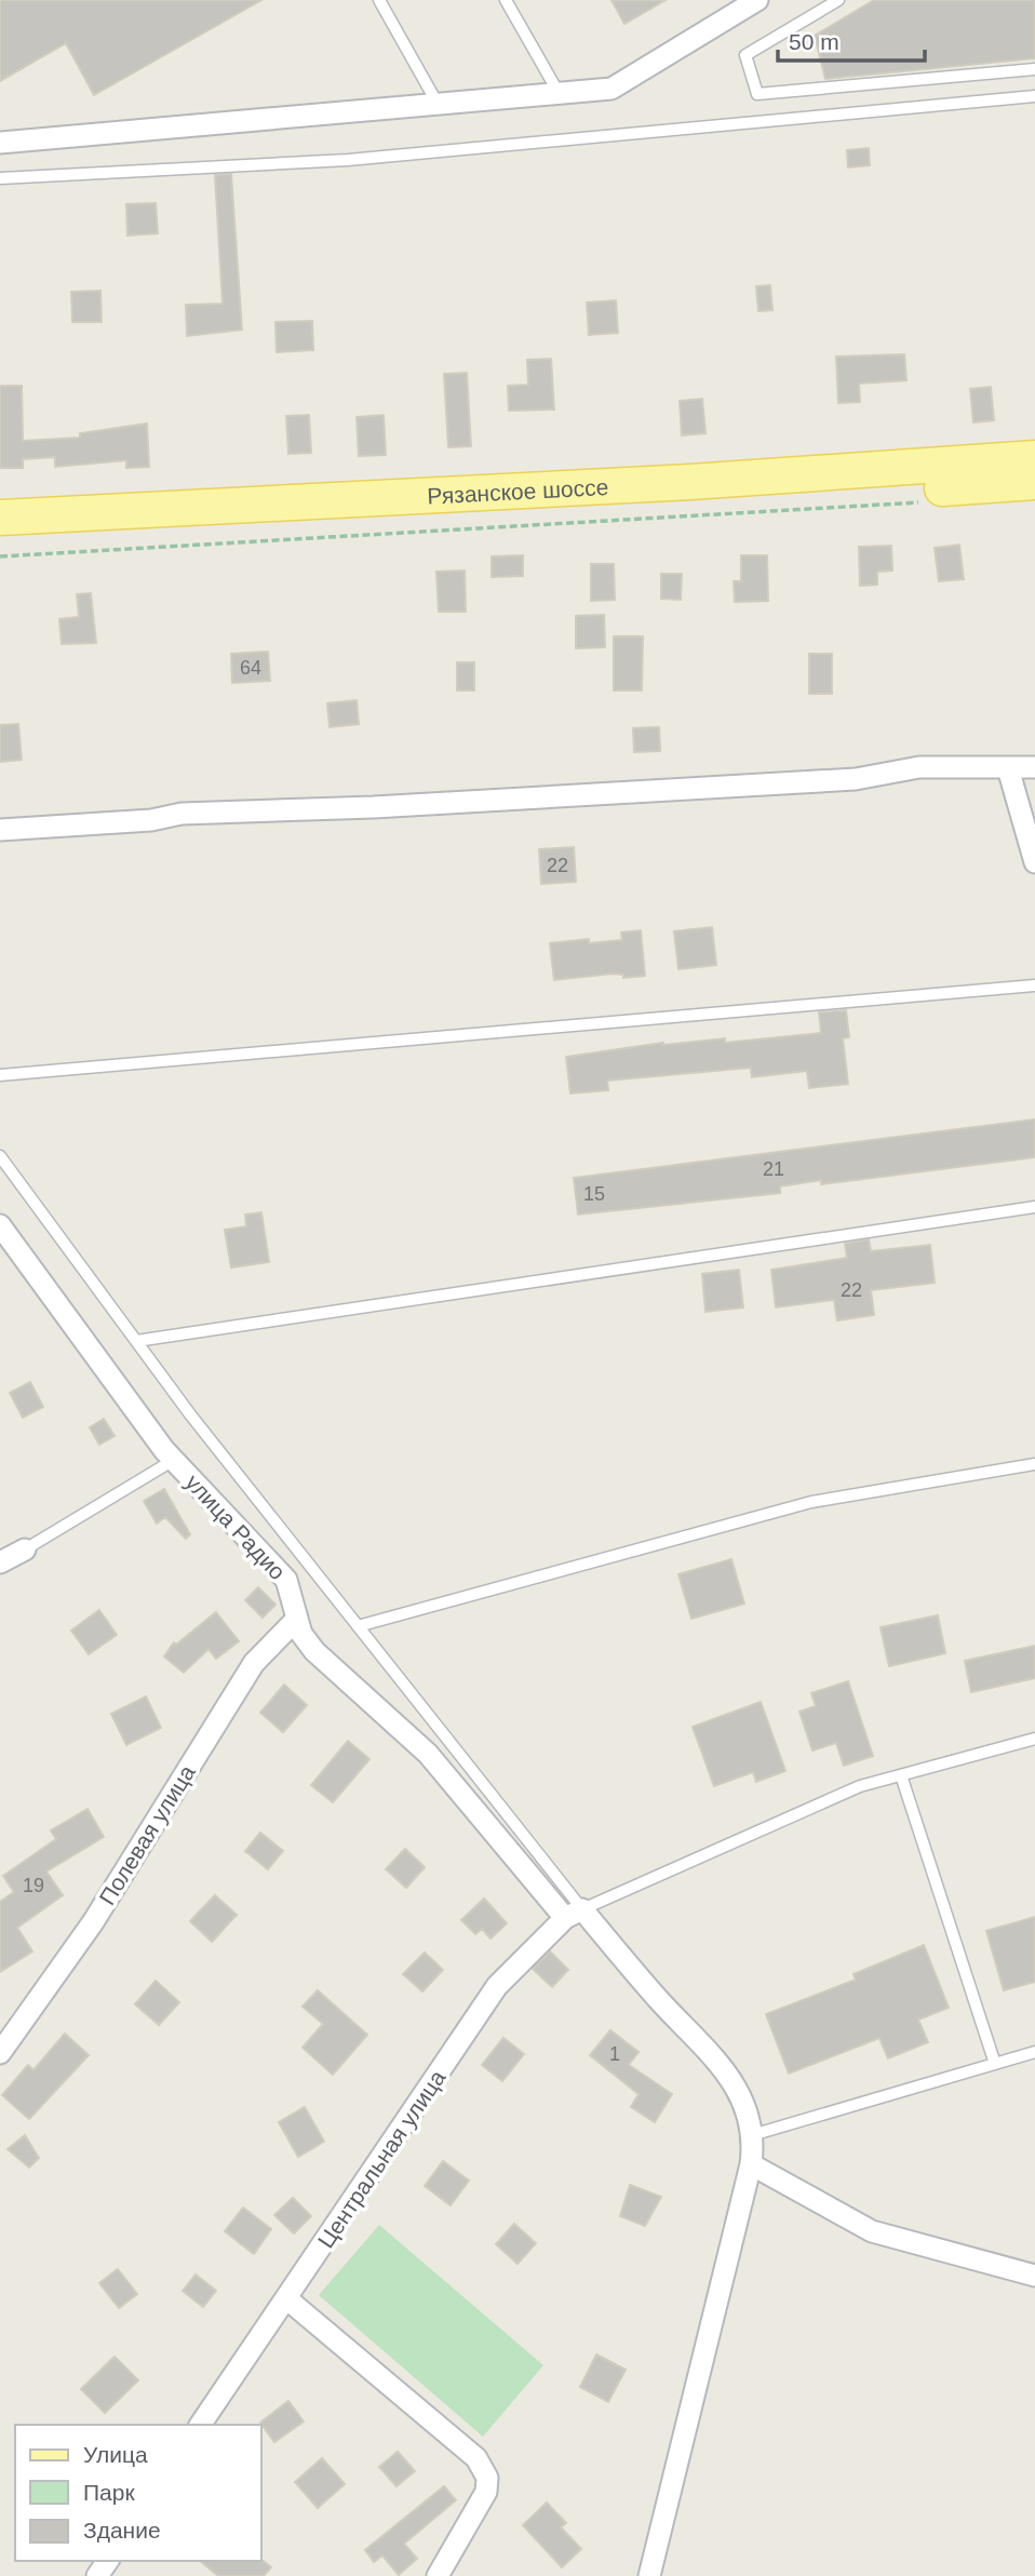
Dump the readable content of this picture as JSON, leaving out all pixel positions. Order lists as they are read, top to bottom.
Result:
{
  "streets": {
    "main road": ["Рязанское шоссе"],
    "street": ["улица Радио", "Полевая улица", "Центральная улица"]
  },
  "crossings": [
    ["улица Радио", "Полевая улица"],
    ["улица Радио", "Центральная улица"]
  ],
  "house_numbers": [
    "64",
    "22",
    "21",
    "15",
    "22",
    "19",
    "1"
  ],
  "legend": ["Улица", "Парк", "Здание"],
  "scale_bar": "50 m"
}
